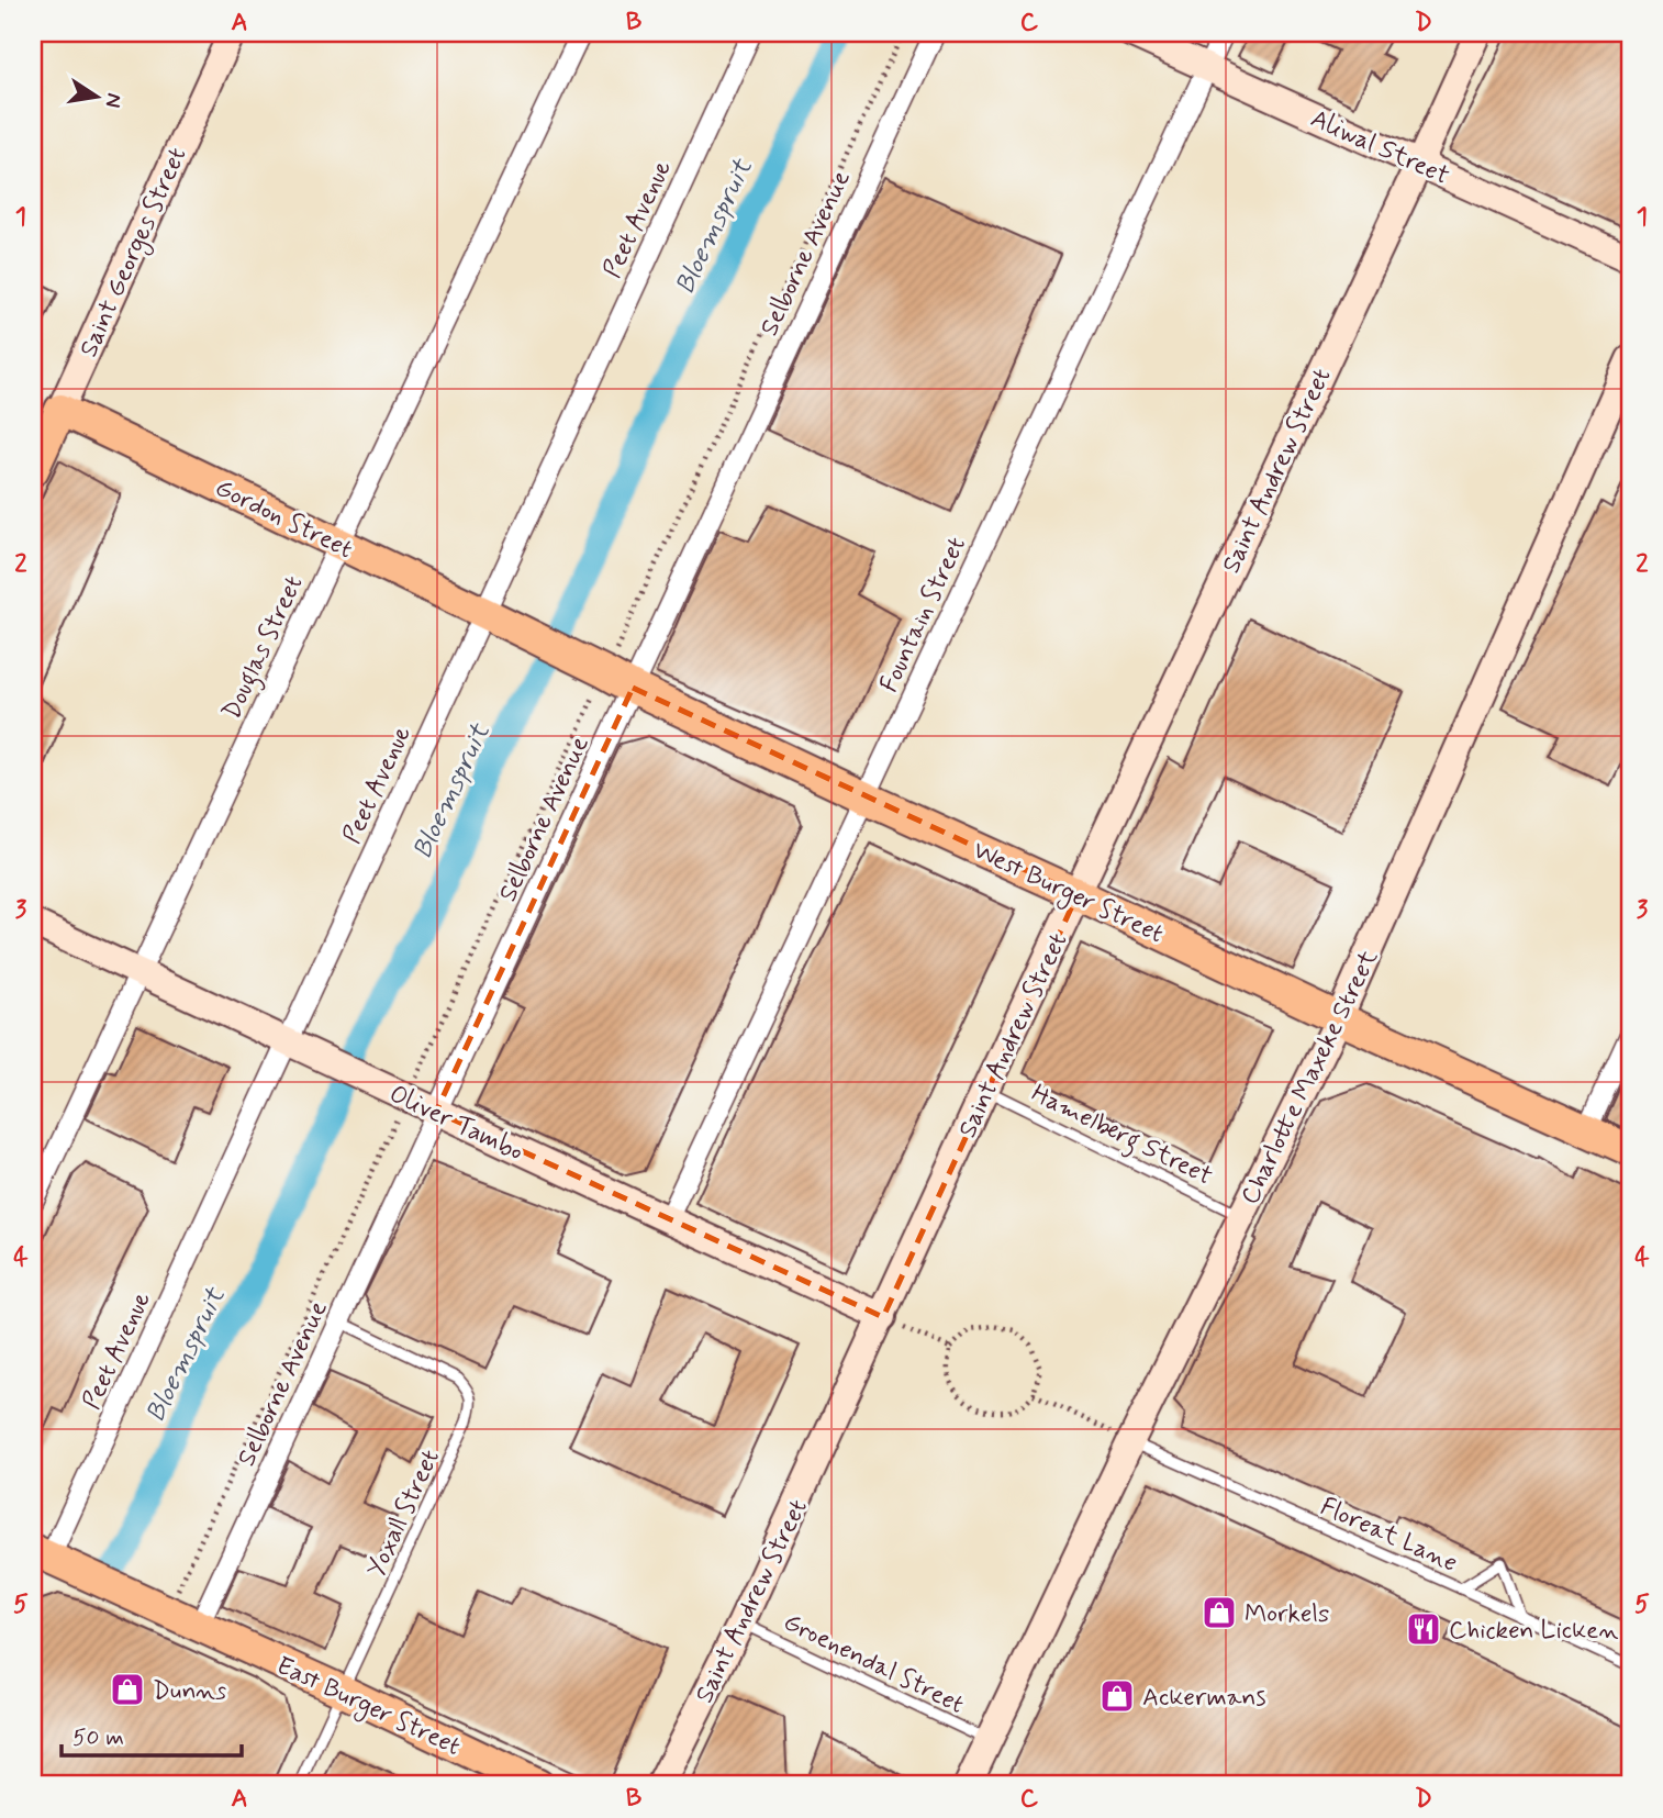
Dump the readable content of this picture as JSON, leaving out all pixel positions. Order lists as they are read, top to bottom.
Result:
{
  "streets": {
    "main road": [
      "Saint Georges Street",
      "Gordon Street",
      "West Burger Street",
      "East Burger Street"
    ],
    "street": [
      "Aliwal Street",
      "Peet Avenue",
      "Selborne Avenue",
      "Saint Andrew Street",
      "Fountain Street",
      "Douglas Street",
      "Charlotte Maxeke Street",
      "Oliver Tambo"
    ],
    "lane": [
      "Hamelberg Street",
      "Yoxall Street",
      "Floreat Lane",
      "Groenendal Street"
    ]
  },
  "crossings": [
    ["Aliwal Street", "Saint Andrew Street"],
    ["Aliwal Street", "Fountain Street"],
    ["Peet Avenue", "Gordon Street"],
    ["Peet Avenue", "West Burger Street"],
    ["Peet Avenue", "Oliver Tambo"],
    ["Peet Avenue", "East Burger Street"],
    ["Saint Georges Street", "Gordon Street"],
    ["Selborne Avenue", "West Burger Street"],
    ["Selborne Avenue", "Oliver Tambo"],
    ["Selborne Avenue", "Yoxall Street"],
    ["Selborne Avenue", "East Burger Street"],
    ["Saint Andrew Street", "West Burger Street"],
    ["Saint Andrew Street", "Oliver Tambo"],
    ["Saint Andrew Street", "Hamelberg Street"],
    ["Saint Andrew Street", "Groenendal Street"],
    ["Gordon Street", "Douglas Street"],
    ["Gordon Street", "West Burger Street"],
    ["Fountain Street", "West Burger Street"],
    ["Fountain Street", "Oliver Tambo"],
    ["Douglas Street", "Oliver Tambo"],
    ["West Burger Street", "Charlotte Maxeke Street"],
    ["Charlotte Maxeke Street", "Hamelberg Street"],
    ["Charlotte Maxeke Street", "Floreat Lane"],
    ["Charlotte Maxeke Street", "Groenendal Street"],
    ["Yoxall Street", "East Burger Street"]
  ],
  "water": ["Bloemspruit"],
  "places": {
    "shop": ["Morkels", "Dunns", "Ackermans"],
    "restaurant": ["Chicken Licken"]
  },
  "scale_bar": "50 m",
  "north": "right",
  "grid": {
    "columns": [
      "A",
      "B",
      "C",
      "D"
    ],
    "rows": [
      "1",
      "2",
      "3",
      "4",
      "5"
    ]
  }
}
